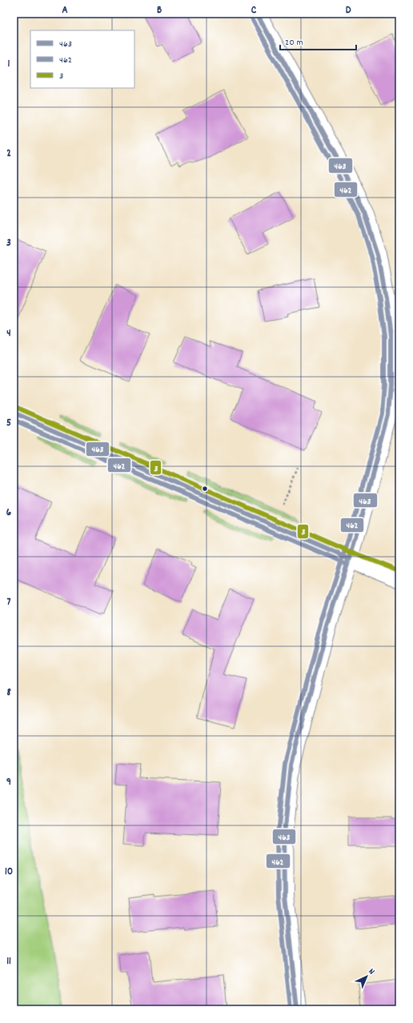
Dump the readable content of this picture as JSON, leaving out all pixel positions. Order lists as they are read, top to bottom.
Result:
{
  "lines": ["transit line 463", "transit line 462", "transit line 3"],
  "legend": ["463", "462", "3"],
  "scale_bar": "20 m",
  "north": "top right",
  "grid": {
    "columns": [
      "A",
      "B",
      "C",
      "D"
    ],
    "rows": [
      "1",
      "2",
      "3",
      "4",
      "5",
      "6",
      "7",
      "8",
      "9",
      "10",
      "11"
    ]
  }
}
